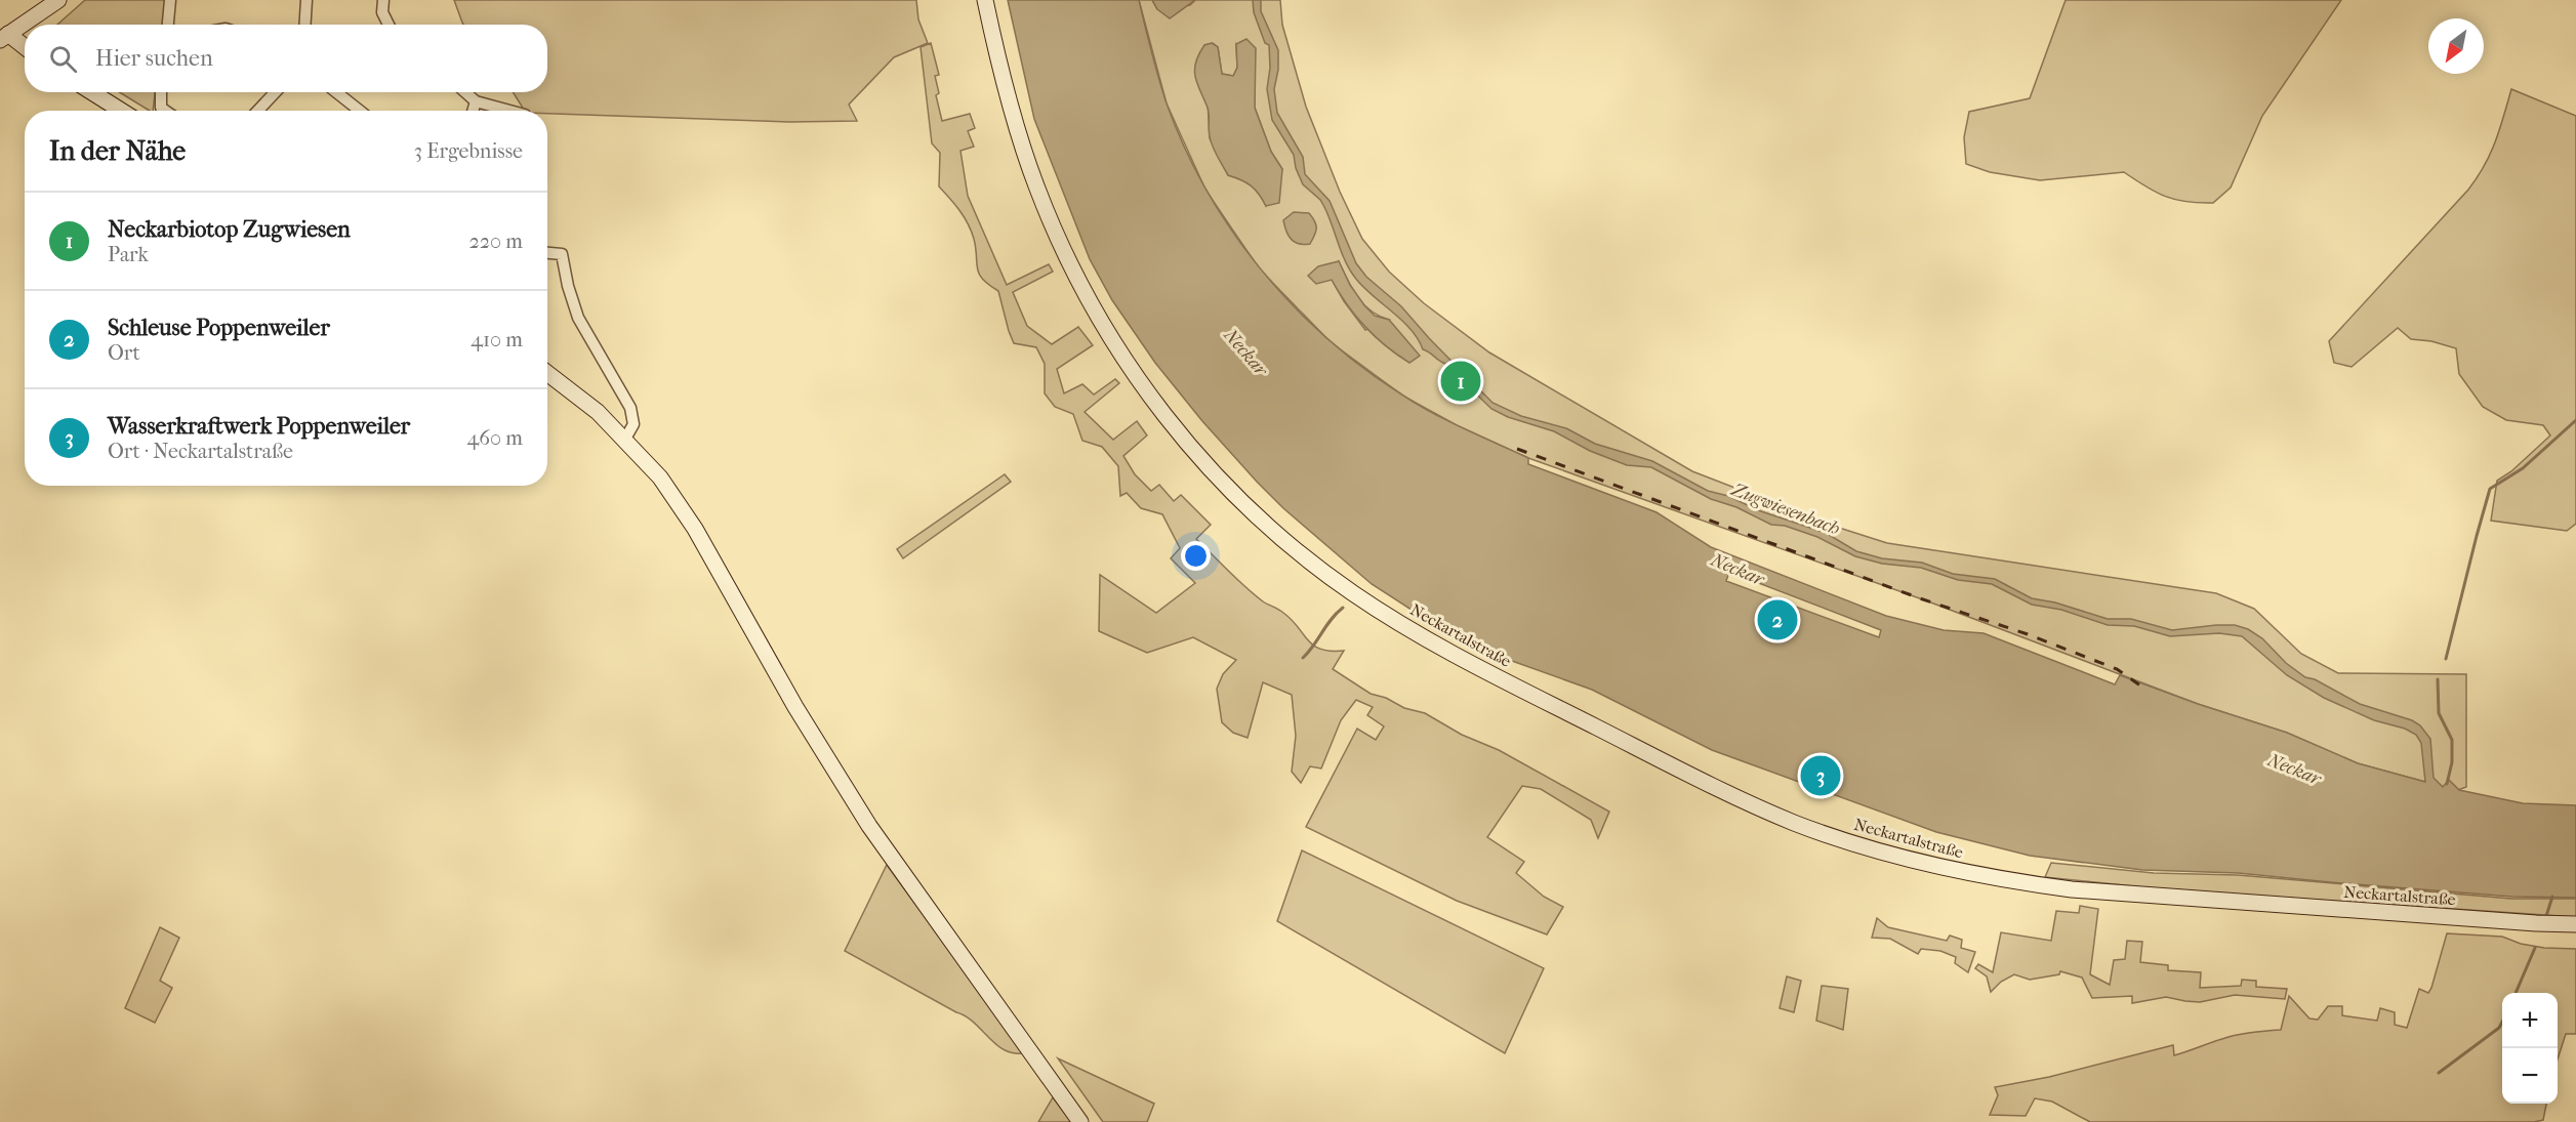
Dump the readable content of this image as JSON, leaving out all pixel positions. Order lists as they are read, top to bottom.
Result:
{
  "streets": {
    "main road": ["Neckartalstraße"]
  },
  "water": ["Neckar", "Zugwiesenbach"],
  "north": "bottom left",
  "page": {
    "search": "Hier suchen",
    "heading": ["In der Nähe", "3 Ergebnisse"],
    "list": [
      {
        "mark": "1",
        "name": "Neckarbiotop Zugwiesen",
        "note": "Park",
        "value": "220 m"
      },
      {
        "mark": "2",
        "name": "Schleuse Poppenweiler",
        "note": "Ort",
        "value": "410 m"
      },
      {
        "mark": "3",
        "name": "Wasserkraftwerk Poppenweiler",
        "note": "Ort · Neckartalstraße",
        "value": "460 m"
      }
    ],
    "pins": ["1", "2", "3"],
    "map_buttons": ["+", "−"]
  }
}
